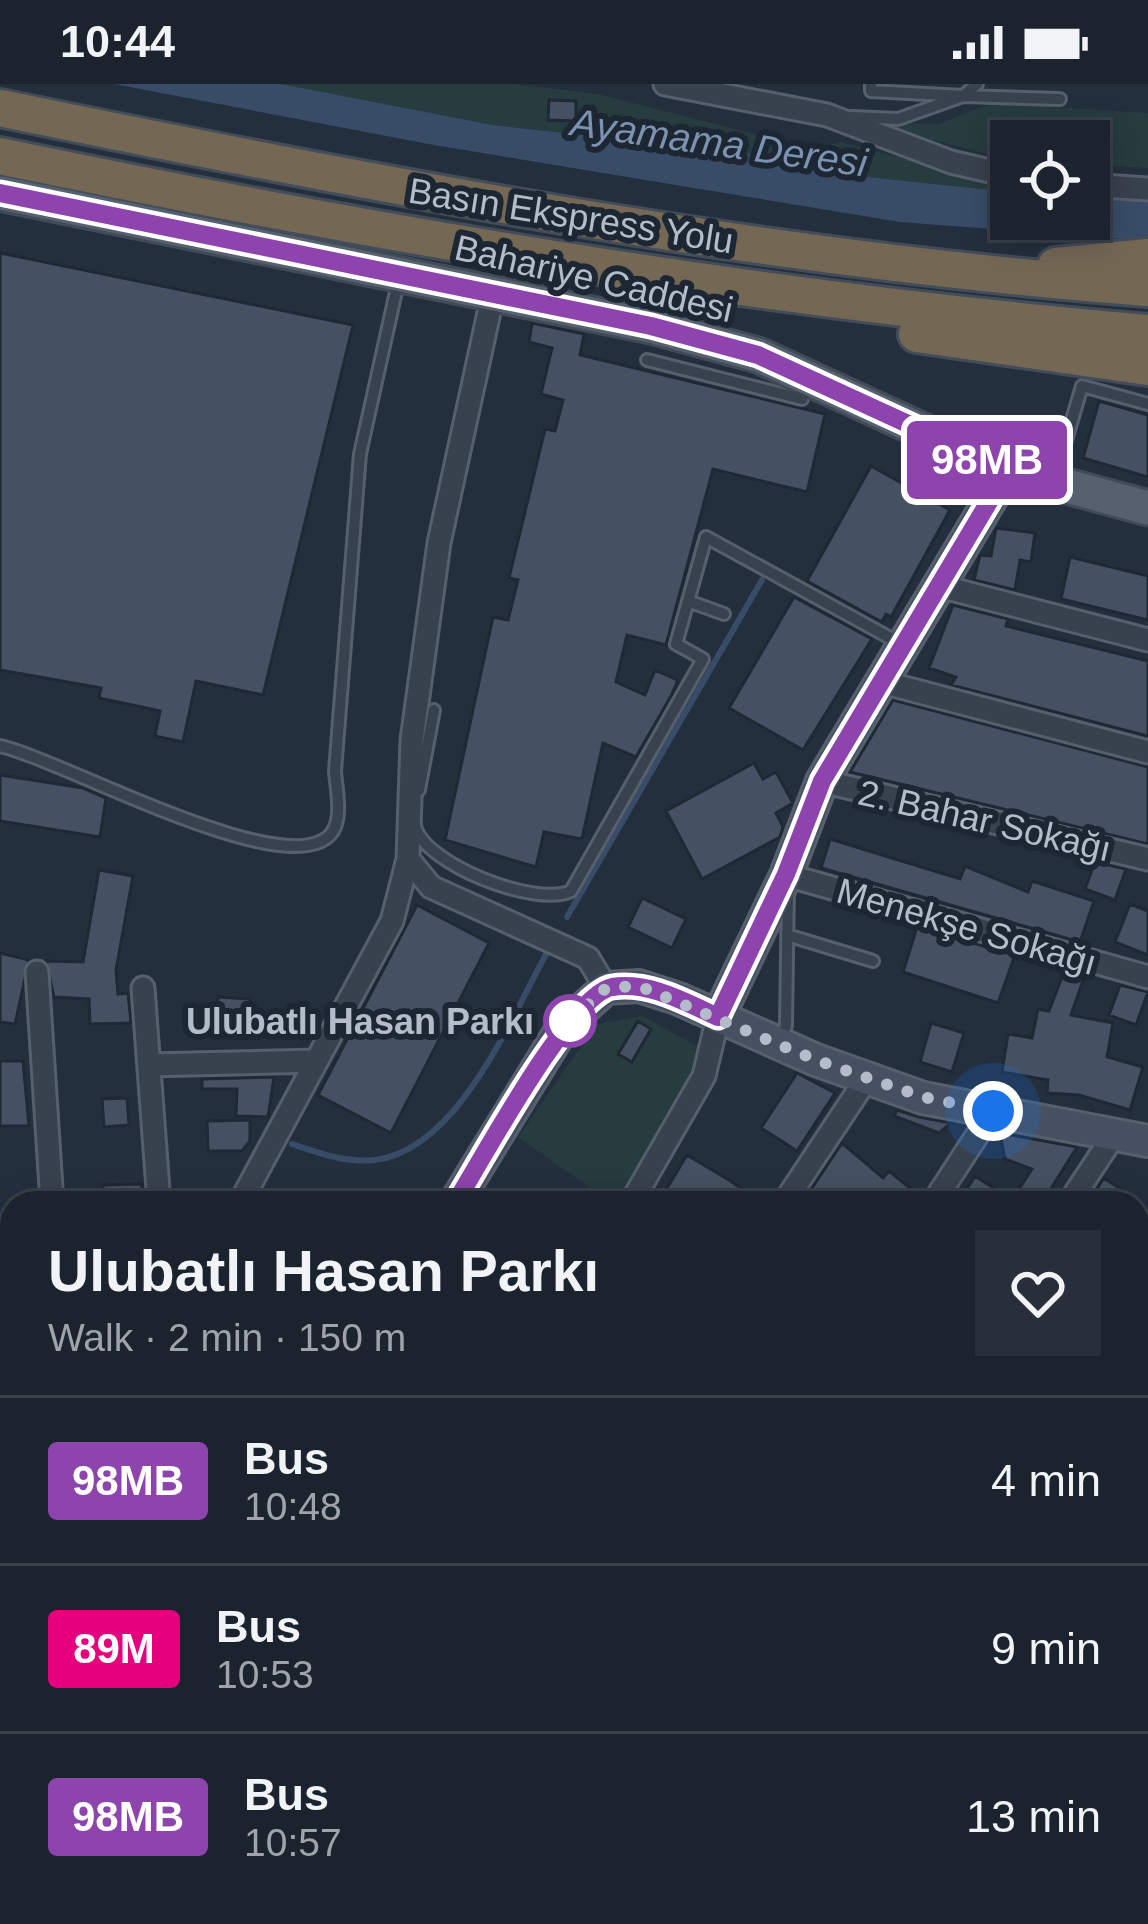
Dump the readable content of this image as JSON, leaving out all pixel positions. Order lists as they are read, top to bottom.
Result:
{
  "streets": {
    "highway": ["Basın Ekspress Yolu"],
    "main road": ["Bahariye Caddesi"],
    "street": ["2. Bahar Sokağı", "Menekşe Sokağı"]
  },
  "water": ["Ayamama Deresi"],
  "places": ["Ulubatlı Hasan Parkı"],
  "lines": ["bus line 98MB"],
  "page": {
    "status": "10:44",
    "on_map": "98MB",
    "heading": ["Ulubatlı Hasan Parkı", "Walk · 2 min · 150 m"],
    "list": [
      {
        "mark": "98MB",
        "name": "Bus",
        "note": "10:48",
        "value": "4 min"
      },
      {
        "mark": "89M",
        "name": "Bus",
        "note": "10:53",
        "value": "9 min"
      },
      {
        "mark": "98MB",
        "name": "Bus",
        "note": "10:57",
        "value": "13 min"
      }
    ]
  }
}
